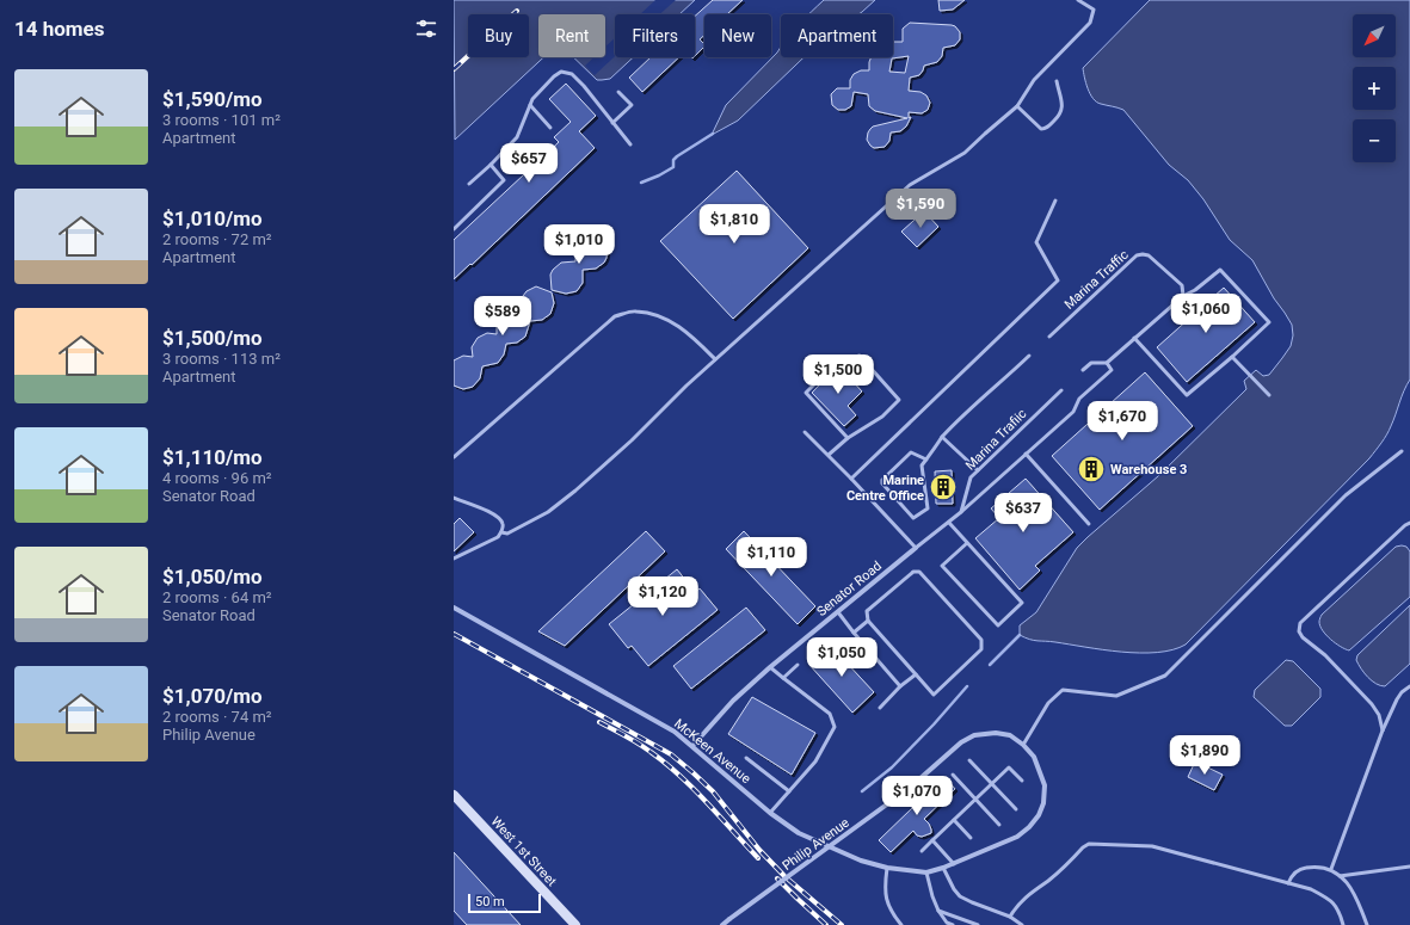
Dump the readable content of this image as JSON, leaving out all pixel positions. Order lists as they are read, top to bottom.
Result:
{
  "streets": {
    "street": [
      "Senator Road",
      "McKeen Avenue",
      "Philip Avenue",
      "West 1st Street"
    ],
    "lane": ["Marina Traffic", "Marina Trafiic"]
  },
  "crossings": [
    ["Senator Road", "McKeen Avenue"],
    ["McKeen Avenue", "Philip Avenue"]
  ],
  "places": {
    "building": ["Warehouse 3", "Marine Centre Office"]
  },
  "scale_bar": "50 m",
  "north": "bottom left",
  "page": {
    "heading": "14 homes",
    "map_buttons": ["+", "−"],
    "chip": [
      "Buy",
      "Rent",
      "Filters",
      "New",
      "Apartment"
    ],
    "list": [
      {
        "name": "$1,590/mo",
        "note": "3 rooms · 101 m² · Apartment"
      },
      {
        "name": "$1,010/mo",
        "note": "2 rooms · 72 m² · Apartment"
      },
      {
        "name": "$1,500/mo",
        "note": "3 rooms · 113 m² · Apartment"
      },
      {
        "name": "$1,110/mo",
        "note": "4 rooms · 96 m² · Senator Road"
      },
      {
        "name": "$1,050/mo",
        "note": "2 rooms · 64 m² · Senator Road"
      },
      {
        "name": "$1,070/mo",
        "note": "2 rooms · 74 m² · Philip Avenue"
      }
    ],
    "price": [
      "$657",
      "$1,590",
      "$1,810",
      "$1,010",
      "$1,060",
      "$589",
      "$1,500",
      "$1,670",
      "$637",
      "$1,110",
      "$1,120",
      "$1,050",
      "$1,890",
      "$1,070"
    ],
    "scale": "50 m"
  }
}
